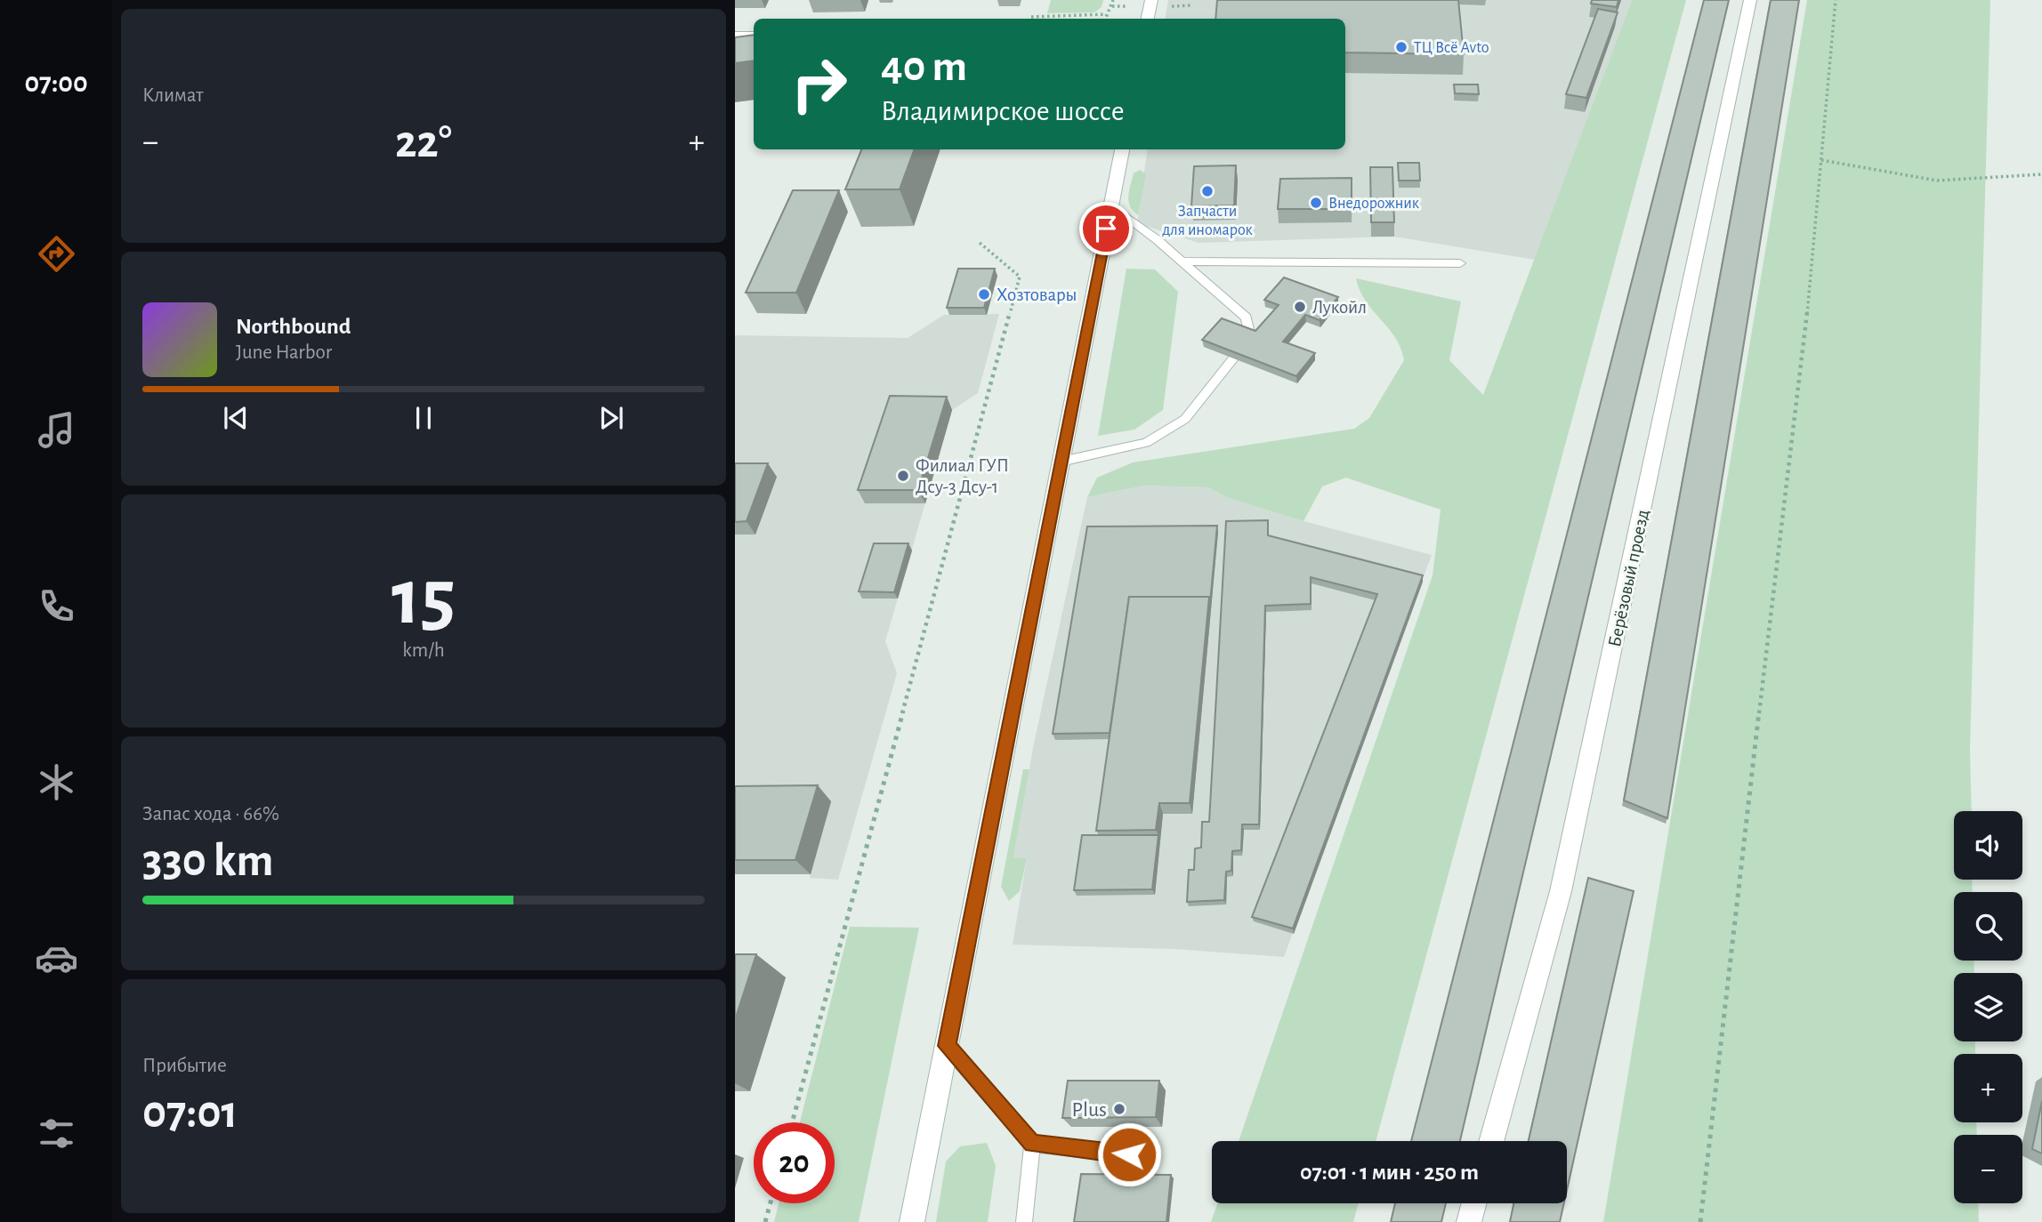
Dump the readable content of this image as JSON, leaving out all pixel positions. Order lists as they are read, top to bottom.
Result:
{
  "streets": {
    "street": ["Берёзовый проезд"]
  },
  "places": [
    "ТЦ Всё Avto",
    "Запчасти для иномарок",
    "Внедорожник",
    "Хозтовары",
    "Лукойл",
    "Филиал ГУП Дсу-3 Дсу-1",
    "Plus"
  ],
  "page": {
    "tabs": "07:00",
    "tile": [
      "Климат",
      ["15", "km/h"],
      ["Запас хода · 66%", "330 km"],
      ["Прибытие", "07:01"]
    ],
    "turn": ["40 m", "Владимирское шоссе"],
    "heat": ["−", "22°", "+"],
    "song": ["Northbound", "June Harbor"],
    "map_buttons": ["+", "−"],
    "limit": "20",
    "trip": "07:01 · 1 мин · 250 m"
  }
}
